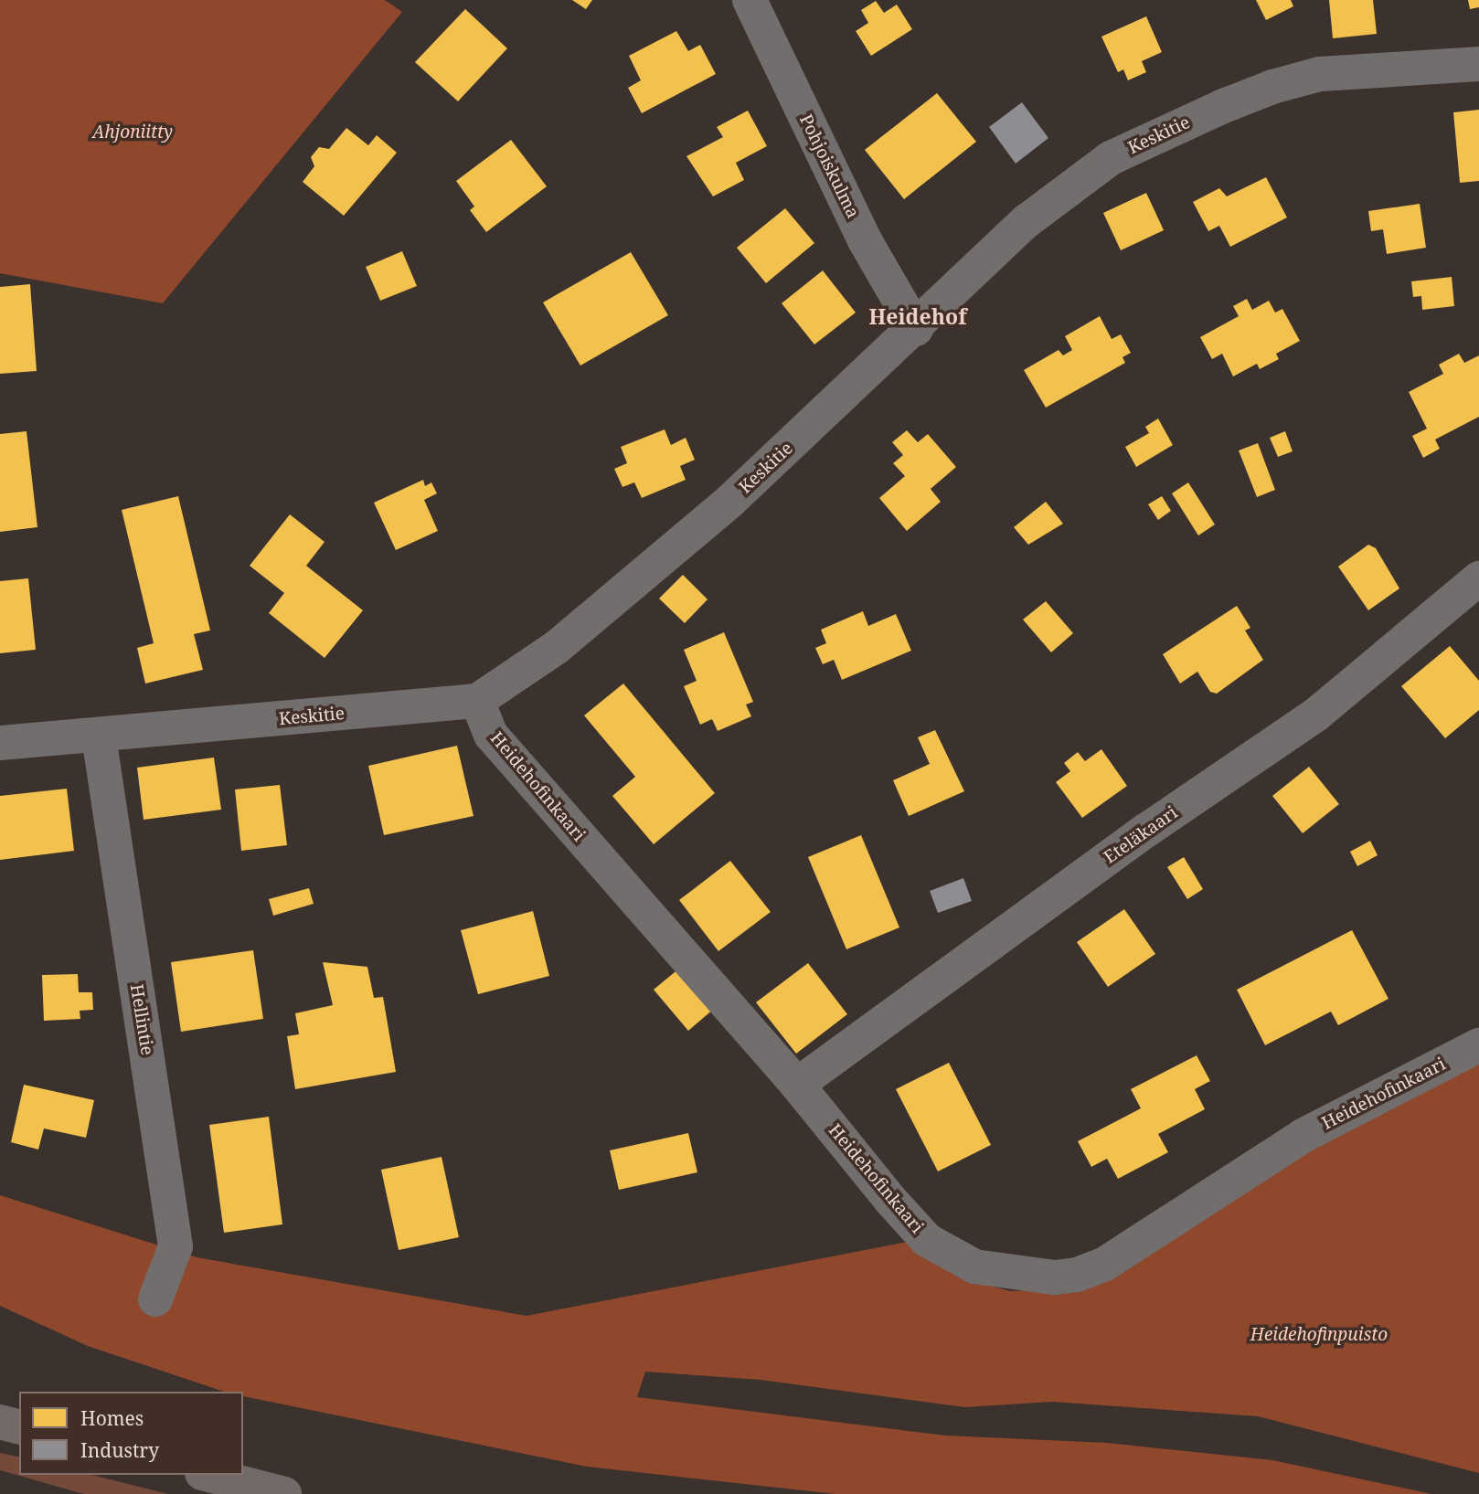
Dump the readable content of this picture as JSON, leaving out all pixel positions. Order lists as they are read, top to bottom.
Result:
{
  "streets": {
    "street": [
      "Keskitie",
      "Pohjoiskulma",
      "Heidehofinkaari",
      "Eteläkaari",
      "Hellintie"
    ]
  },
  "crossings": [
    ["Keskitie", "Pohjoiskulma"],
    ["Keskitie", "Heidehofinkaari"],
    ["Keskitie", "Hellintie"],
    ["Heidehofinkaari", "Eteläkaari"]
  ],
  "districts": ["Heidehof"],
  "parks": ["Ahjoniitty", "Heidehofinpuisto"],
  "legend": ["Homes", "Industry"]
}
